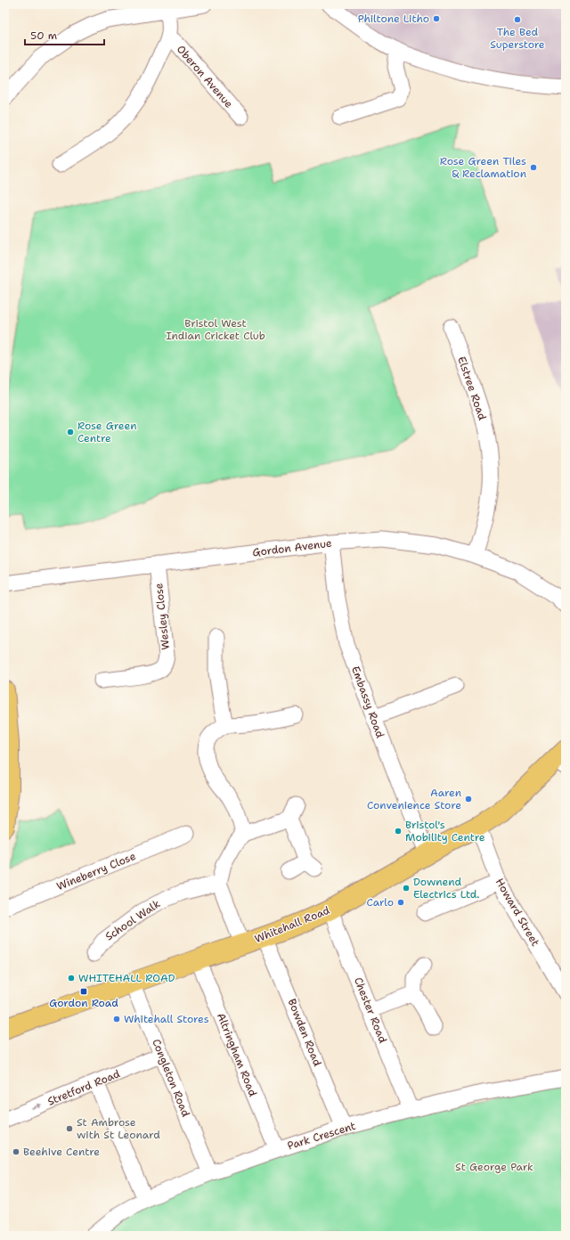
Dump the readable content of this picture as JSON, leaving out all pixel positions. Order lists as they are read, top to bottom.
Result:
{
  "streets": {
    "main road": ["Whitehall Road"],
    "street": [
      "Oberon Avenue",
      "Elstree Road",
      "Gordon Avenue",
      "Wesley Close",
      "Embassy Road",
      "Wineberry Close",
      "Howard Street",
      "School Walk",
      "Chester Road",
      "Bowden Road",
      "Altringham Road",
      "Congleton Road",
      "Stretford Road",
      "Park Crescent"
    ]
  },
  "crossings": [
    ["Elstree Road", "Gordon Avenue"],
    ["Gordon Avenue", "Wesley Close"],
    ["Gordon Avenue", "Embassy Road"],
    ["Embassy Road", "Whitehall Road"],
    ["Howard Street", "Whitehall Road"],
    ["Whitehall Road", "Chester Road"],
    ["Whitehall Road", "Bowden Road"],
    ["Whitehall Road", "Altringham Road"],
    ["Whitehall Road", "Congleton Road"],
    ["Chester Road", "Park Crescent"],
    ["Bowden Road", "Park Crescent"],
    ["Altringham Road", "Park Crescent"],
    ["Congleton Road", "Stretford Road"],
    ["Congleton Road", "Park Crescent"]
  ],
  "one_way": ["Stretford Road"],
  "parks": ["Bristol West Indian Cricket Club", "St George Park"],
  "places": {
    "other": [
      "Philtone Litho",
      "The Bed Superstore",
      "Rose Green Tiles & Reclamation",
      "Rose Green Centre",
      "Aaren Convenience Store",
      "Bristol's Mobility Centre",
      "Downend Electrics Ltd.",
      "Carlo",
      "WHITEHALL ROAD",
      "Whitehall Stores",
      "St Ambrose with St Leonard",
      "Beehive Centre"
    ],
    "transit": ["Gordon Road"]
  },
  "scale_bar": "50 m"
}
